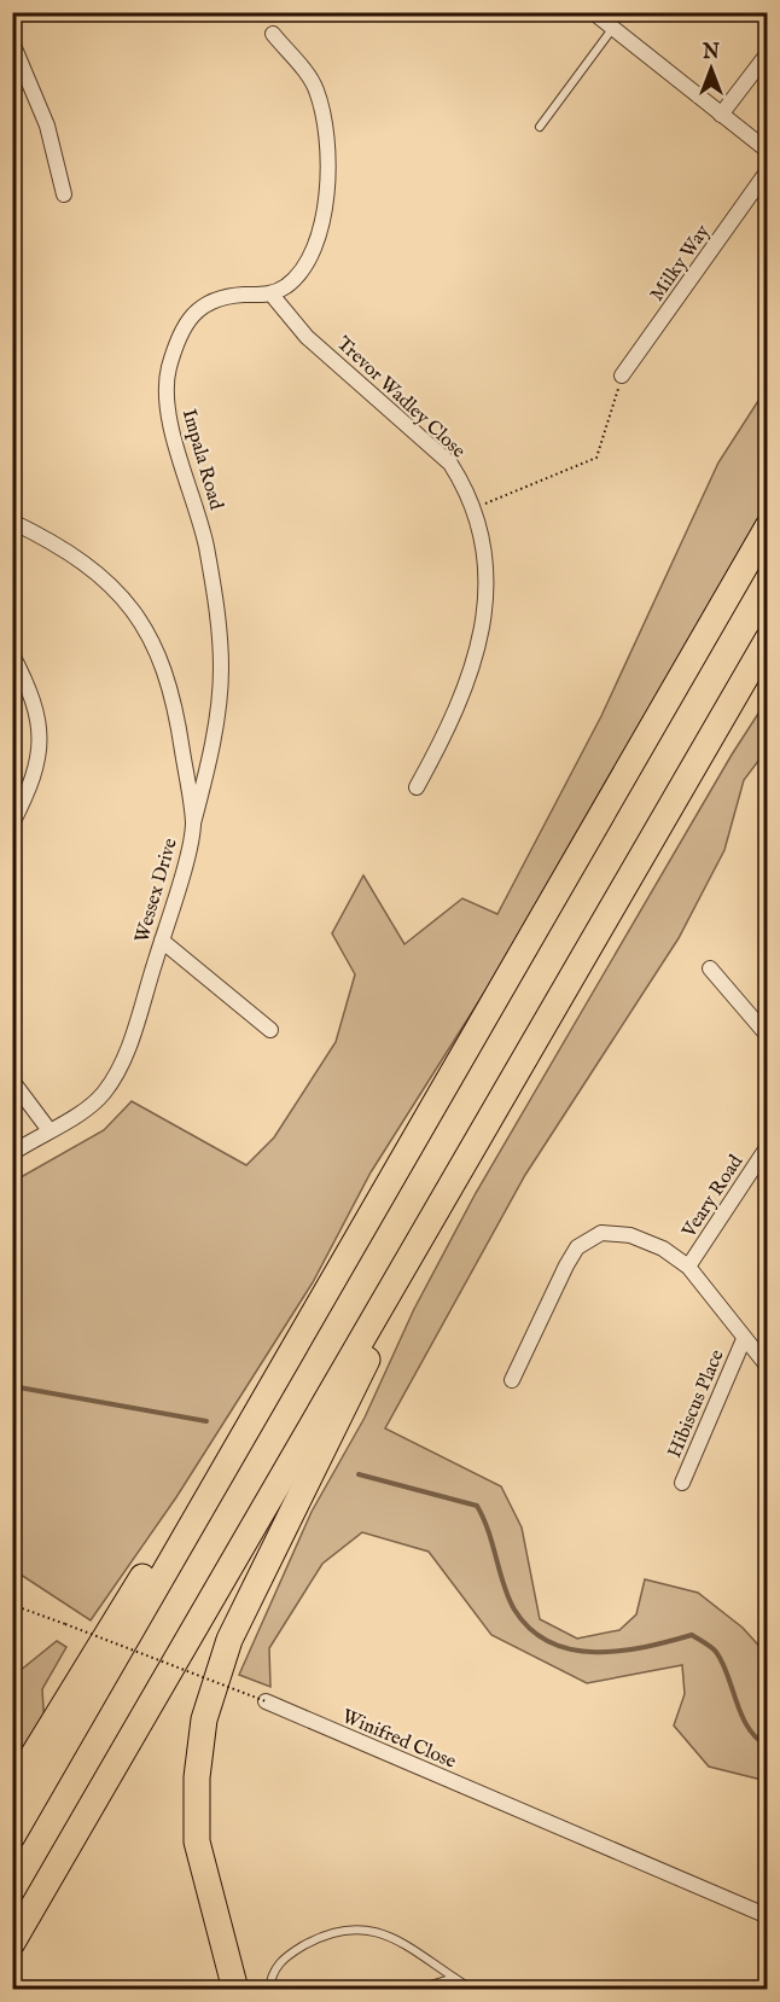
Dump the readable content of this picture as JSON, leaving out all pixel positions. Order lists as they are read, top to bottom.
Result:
{
  "streets": {
    "street": [
      "Milky Way",
      "Trevor Wadley Close",
      "Impala Road",
      "Wessex Drive",
      "Veary Road",
      "Hibiscus Place",
      "Winifred Close"
    ]
  },
  "crossings": [
    ["Trevor Wadley Close", "Impala Road"],
    ["Impala Road", "Wessex Drive"]
  ],
  "north": "top"
}
